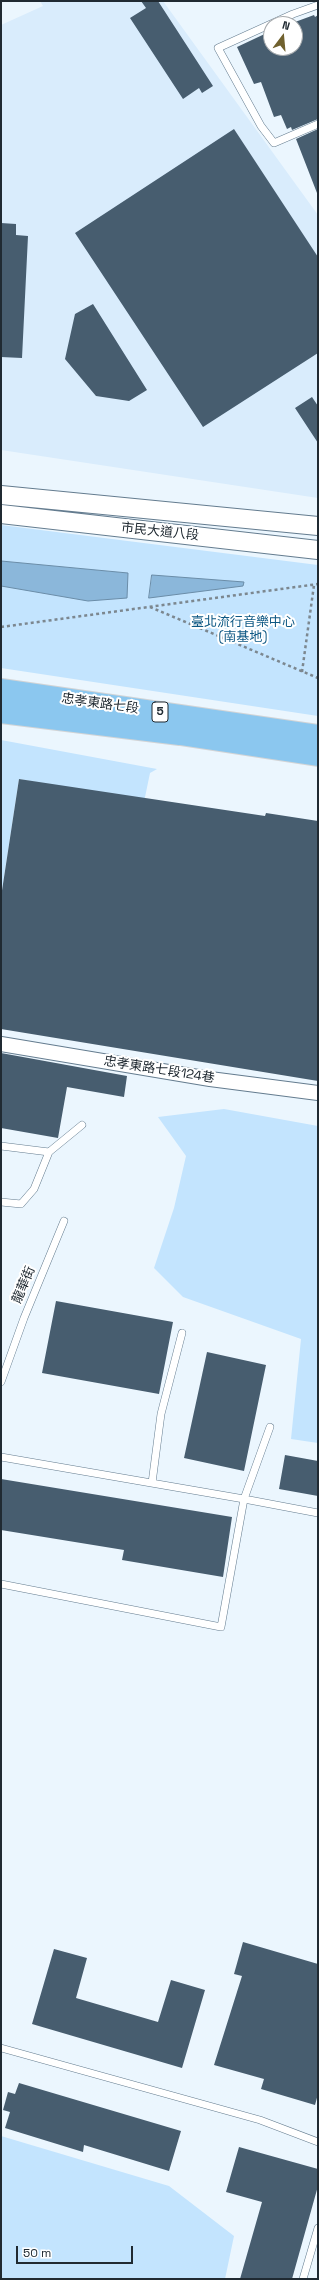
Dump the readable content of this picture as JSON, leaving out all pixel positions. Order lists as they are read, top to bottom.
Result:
{
  "streets": {
    "main road": ["忠孝東路七段", "5"],
    "street": ["市民大道八段", "忠孝東路七段124巷"],
    "lane": ["龍華街"]
  },
  "parks": ["臺北流行音樂中心 (南基地)"],
  "scale_bar": "50 m",
  "north": "top"
}
